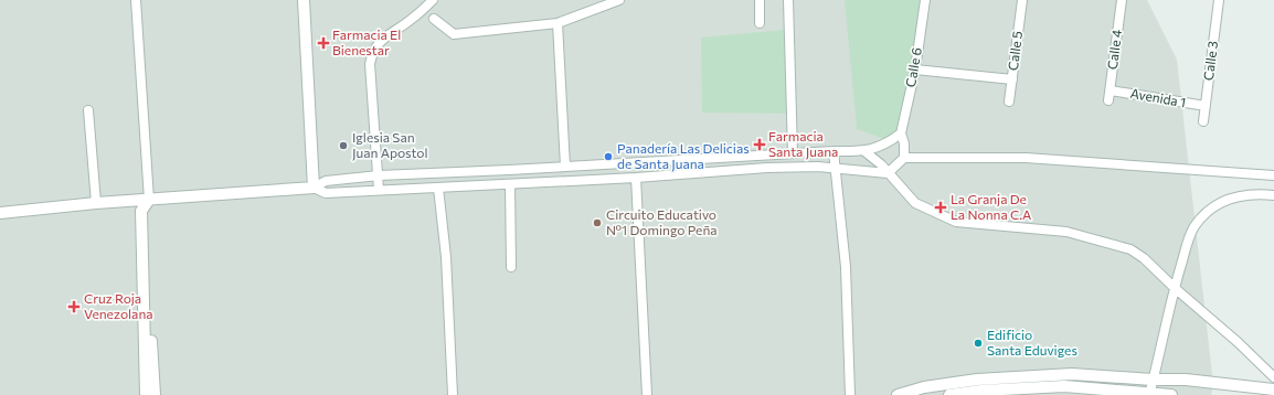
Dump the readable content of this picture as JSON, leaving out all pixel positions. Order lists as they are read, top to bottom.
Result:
{
  "streets": {
    "street": [
      "Calle 4",
      "Calle 5",
      "Calle 3",
      "Calle 6",
      "Avenida 1"
    ]
  },
  "crossings": [
    ["Calle 4", "Avenida 1"],
    ["Calle 3", "Avenida 1"]
  ],
  "places": {
    "health": [
      "Farmacia El Bienestar",
      "Farmacia Santa Juana",
      "La Granja De La Nonna C.A",
      "Cruz Roja Venezolana"
    ],
    "other": [
      "Iglesia San Juan Apostol",
      "Panadería Las Delicias de Santa Juana",
      "Circuito Educativo Nº1 Domingo Peña",
      "Edificio Santa Eduviges"
    ]
  }
}
